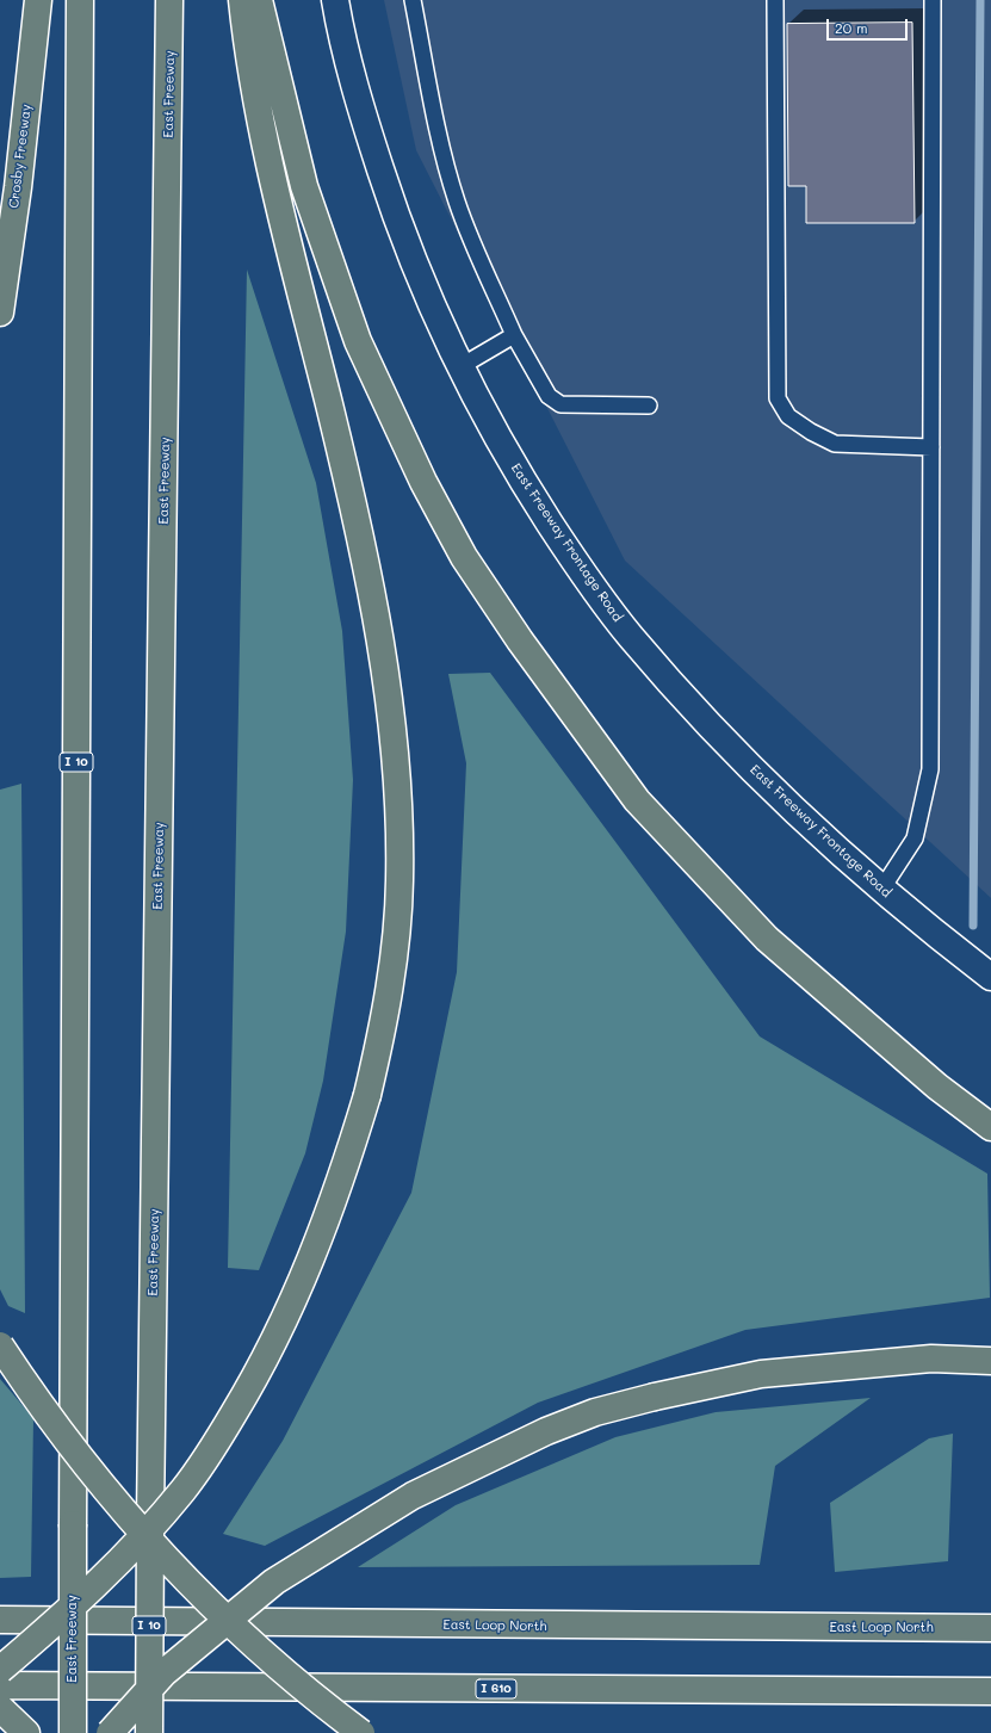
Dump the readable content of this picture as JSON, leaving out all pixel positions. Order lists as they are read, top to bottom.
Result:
{
  "streets": {
    "highway": [
      "East Freeway",
      "Crosby Freeway",
      "I 10",
      "East Loop North",
      "I 610"
    ],
    "main road": ["East Freeway Frontage Road"]
  },
  "scale_bar": "20 m"
}
